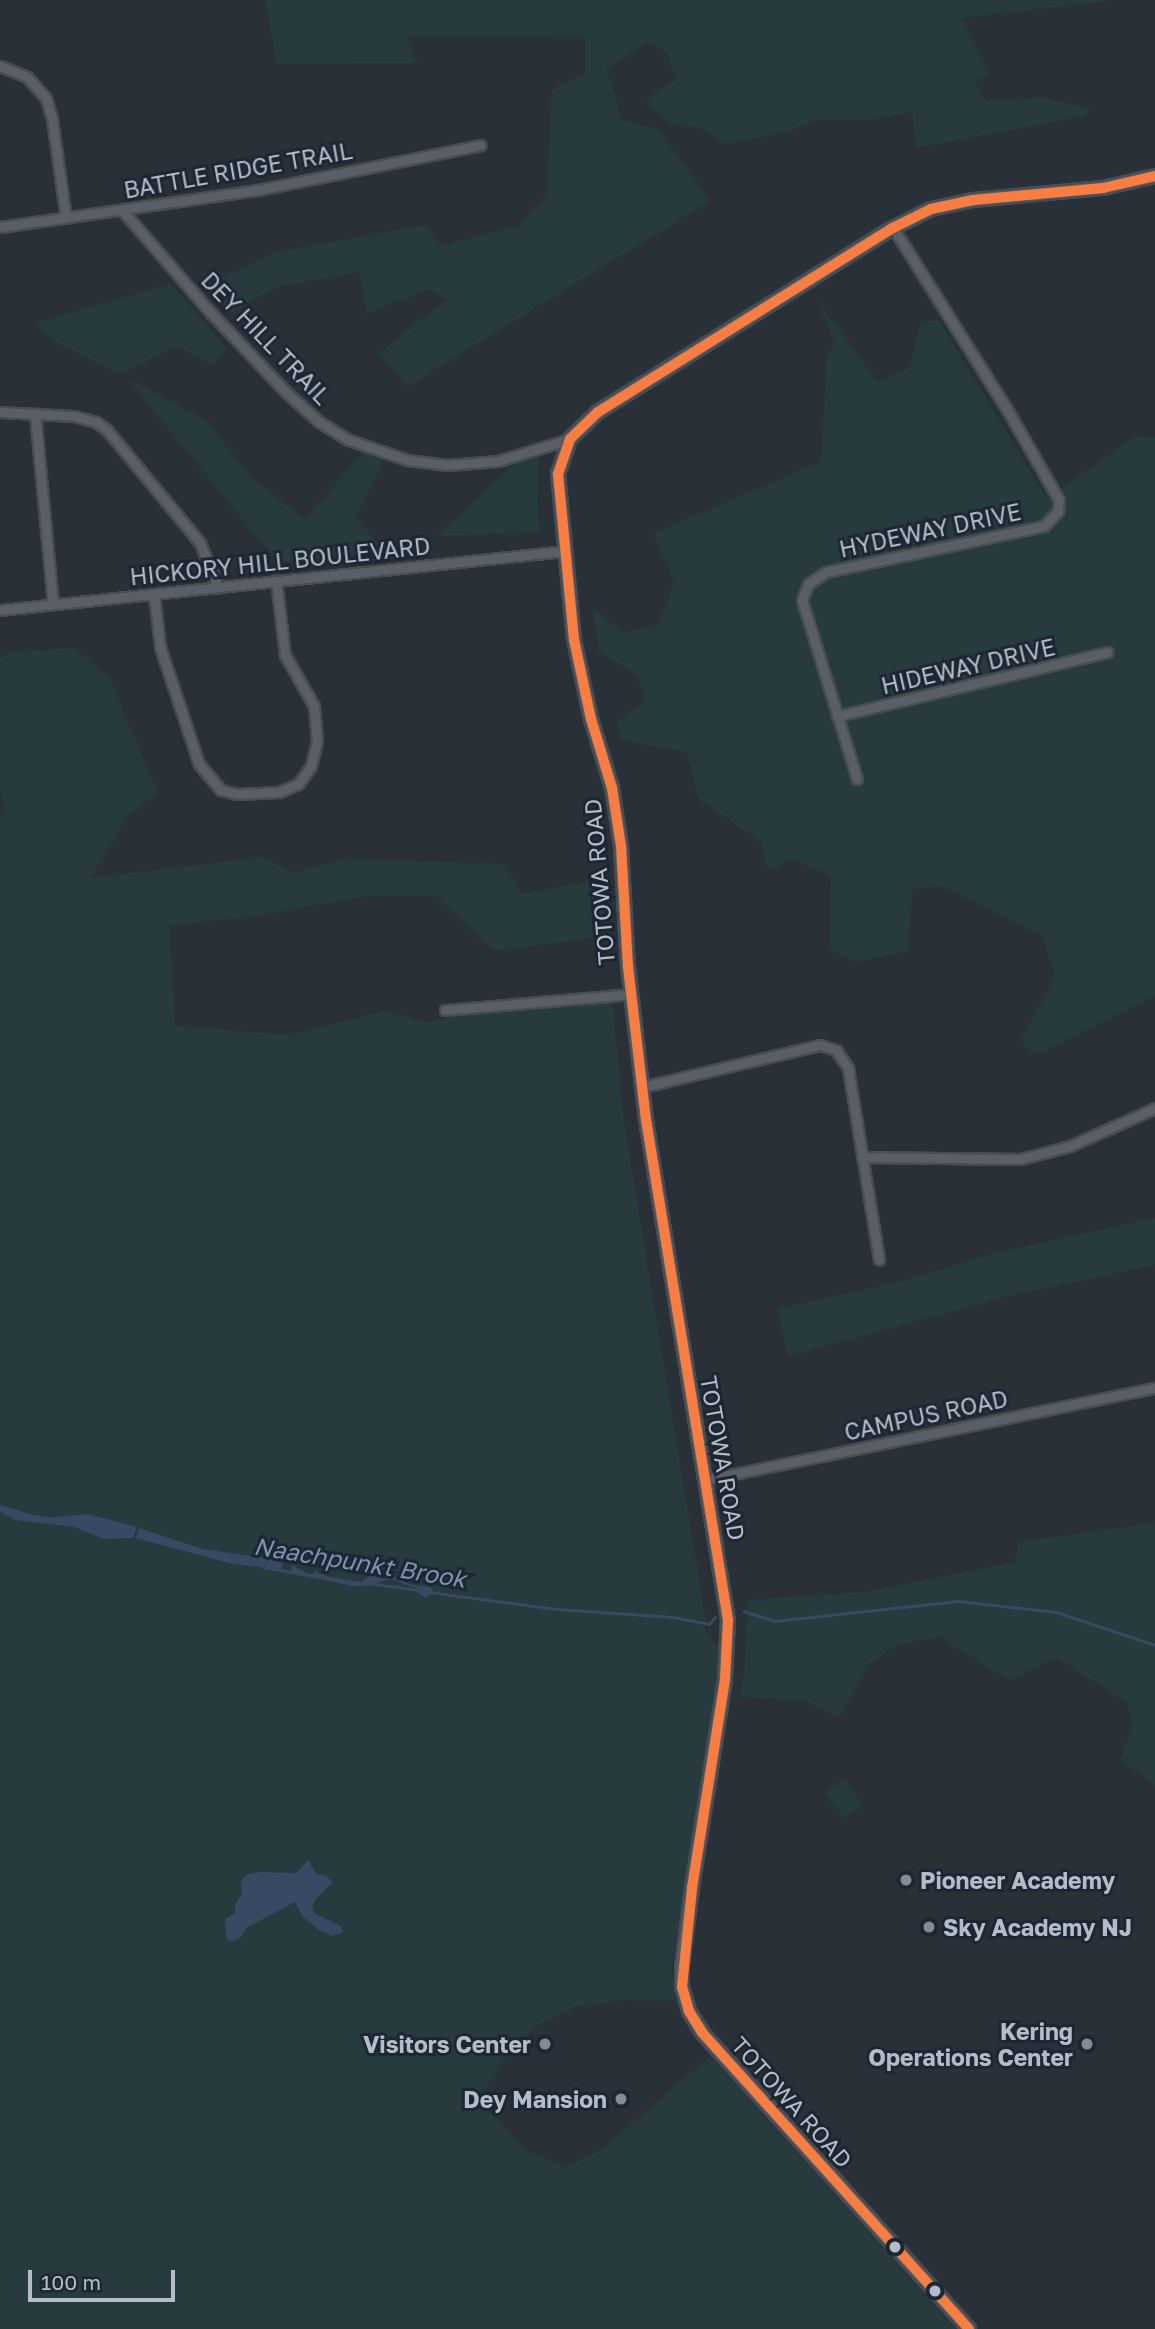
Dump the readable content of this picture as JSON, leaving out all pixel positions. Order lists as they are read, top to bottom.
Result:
{
  "streets": {
    "main road": ["TOTOWA ROAD"],
    "street": [
      "BATTLE RIDGE TRAIL",
      "DEY HILL TRAIL",
      "HYDEWAY DRIVE",
      "HICKORY HILL BOULEVARD",
      "HIDEWAY DRIVE",
      "CAMPUS ROAD"
    ]
  },
  "crossings": [
    ["BATTLE RIDGE TRAIL", "DEY HILL TRAIL"],
    ["DEY HILL TRAIL", "TOTOWA ROAD"],
    ["HYDEWAY DRIVE", "HIDEWAY DRIVE"],
    ["HYDEWAY DRIVE", "TOTOWA ROAD"],
    ["HICKORY HILL BOULEVARD", "TOTOWA ROAD"],
    ["TOTOWA ROAD", "CAMPUS ROAD"]
  ],
  "water": ["Naachpunkt Brook"],
  "places": [
    "Pioneer Academy",
    "Sky Academy NJ",
    "Visitors Center",
    "Kering Operations Center",
    "Dey Mansion"
  ],
  "scale_bar": "100 m"
}
